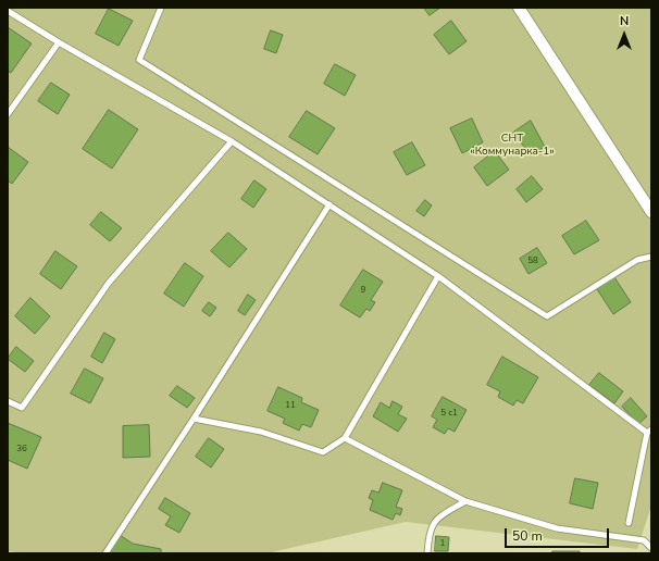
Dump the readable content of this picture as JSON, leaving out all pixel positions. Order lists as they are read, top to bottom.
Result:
{
  "parks": ["СНТ «Коммунарка-1»"],
  "house_numbers": [
    "58",
    "9",
    "11",
    "5 с1",
    "36",
    "1"
  ],
  "scale_bar": "50 m",
  "north": "top"
}
